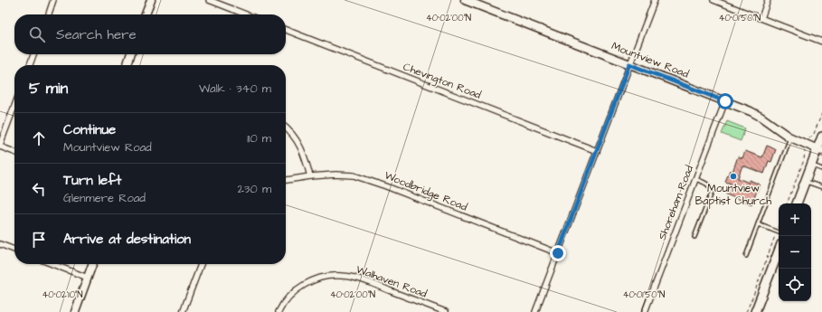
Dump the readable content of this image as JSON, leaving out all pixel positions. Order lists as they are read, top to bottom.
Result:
{
  "streets": {
    "street": [
      "Mountview Road",
      "Chevington Road",
      "Woodbridge Road",
      "Shoreham Road",
      "Walhaven Road"
    ]
  },
  "crossings": [
    ["Mountview Road", "Shoreham Road"]
  ],
  "places": ["Mountview Baptist Church"],
  "page": {
    "search": "Search here",
    "heading": ["5 min", "Walk · 340 m"],
    "list": [
      ["Continue", "Mountview Road", "110 m"],
      ["Turn left", "Glenmere Road", "230 m"],
      "Arrive at destination"
    ],
    "map_buttons": ["+", "−"]
  },
  "coordinates": ["40°02'00\"N", "40°01'50\"N", "40°02'10\"N"]
}
